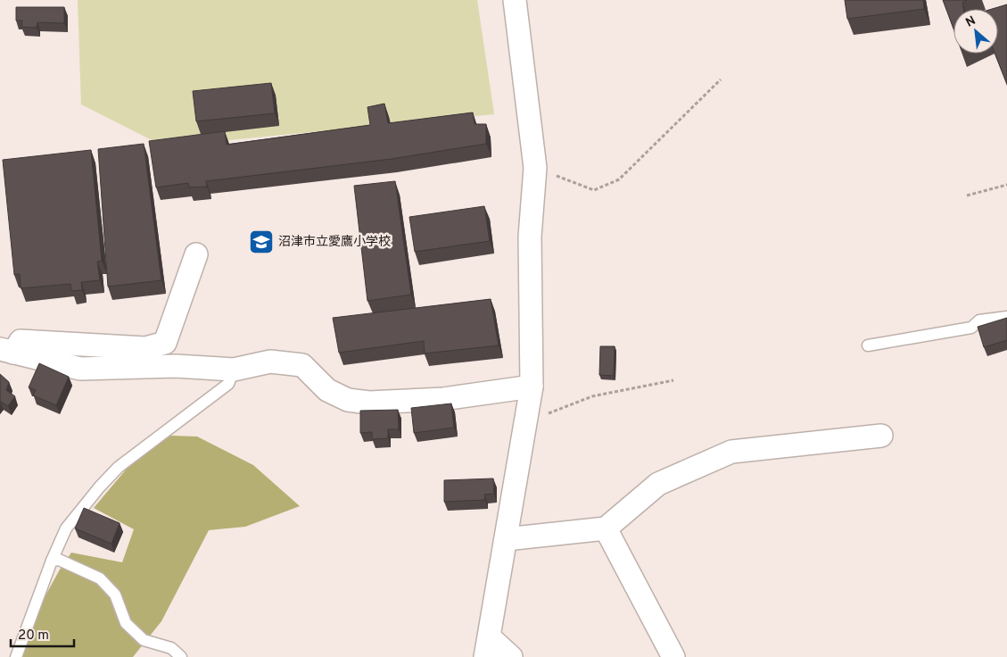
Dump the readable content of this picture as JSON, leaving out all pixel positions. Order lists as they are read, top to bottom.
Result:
{
  "places": {
    "school or university": ["沼津市立愛鷹小学校"]
  },
  "scale_bar": "20 m",
  "north": "top left"
}
